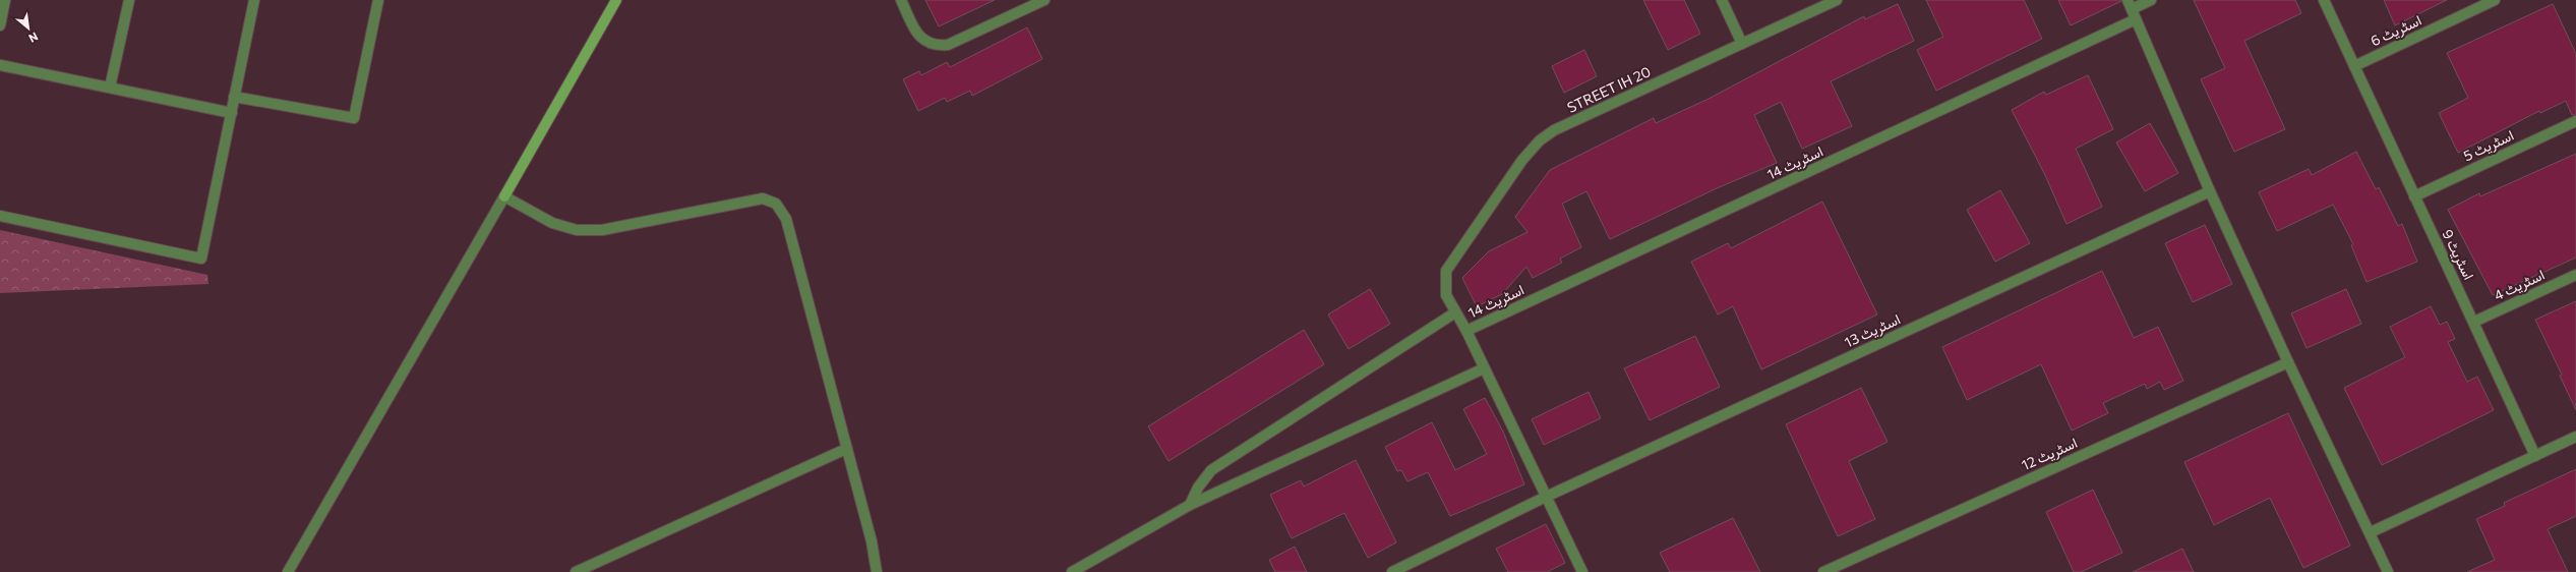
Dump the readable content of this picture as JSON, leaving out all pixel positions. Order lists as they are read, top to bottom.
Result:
{
  "streets": {
    "street": [
      "اسٹریٹ 6",
      "STREET IH 20",
      "اسٹریٹ 5",
      "اسٹریٹ 14",
      "اسٹریٹ 9",
      "اسٹریٹ 4",
      "اسٹریٹ 13",
      "اسٹریٹ 12"
    ]
  },
  "crossings": [
    ["اسٹریٹ 6", "اسٹریٹ 9"],
    ["STREET IH 20", "اسٹریٹ 14"],
    ["اسٹریٹ 5", "اسٹریٹ 9"],
    ["اسٹریٹ 9", "اسٹریٹ 4"]
  ],
  "north": "bottom right"
}
